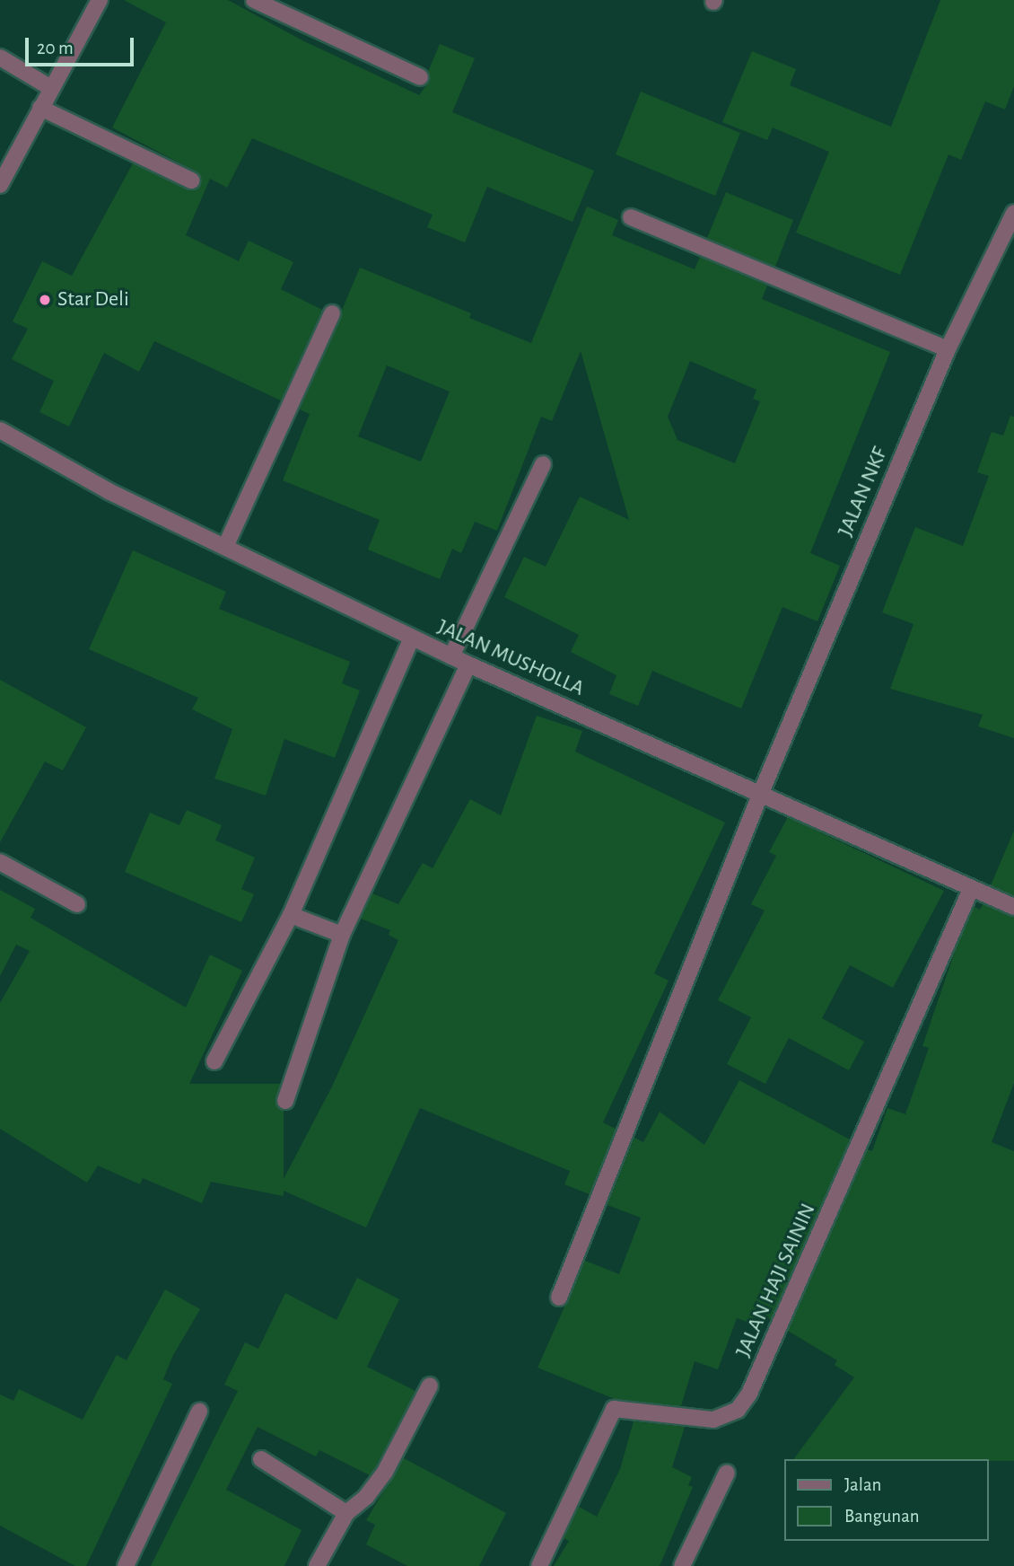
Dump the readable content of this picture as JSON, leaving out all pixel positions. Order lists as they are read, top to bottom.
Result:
{
  "streets": {
    "street": ["JALAN NKF", "JALAN MUSHOLLA", "JALAN HAJI SAININ"]
  },
  "crossings": [
    ["JALAN NKF", "JALAN MUSHOLLA"],
    ["JALAN MUSHOLLA", "JALAN HAJI SAININ"]
  ],
  "places": ["Star Deli"],
  "legend": ["Jalan", "Bangunan"],
  "scale_bar": "20 m"
}
